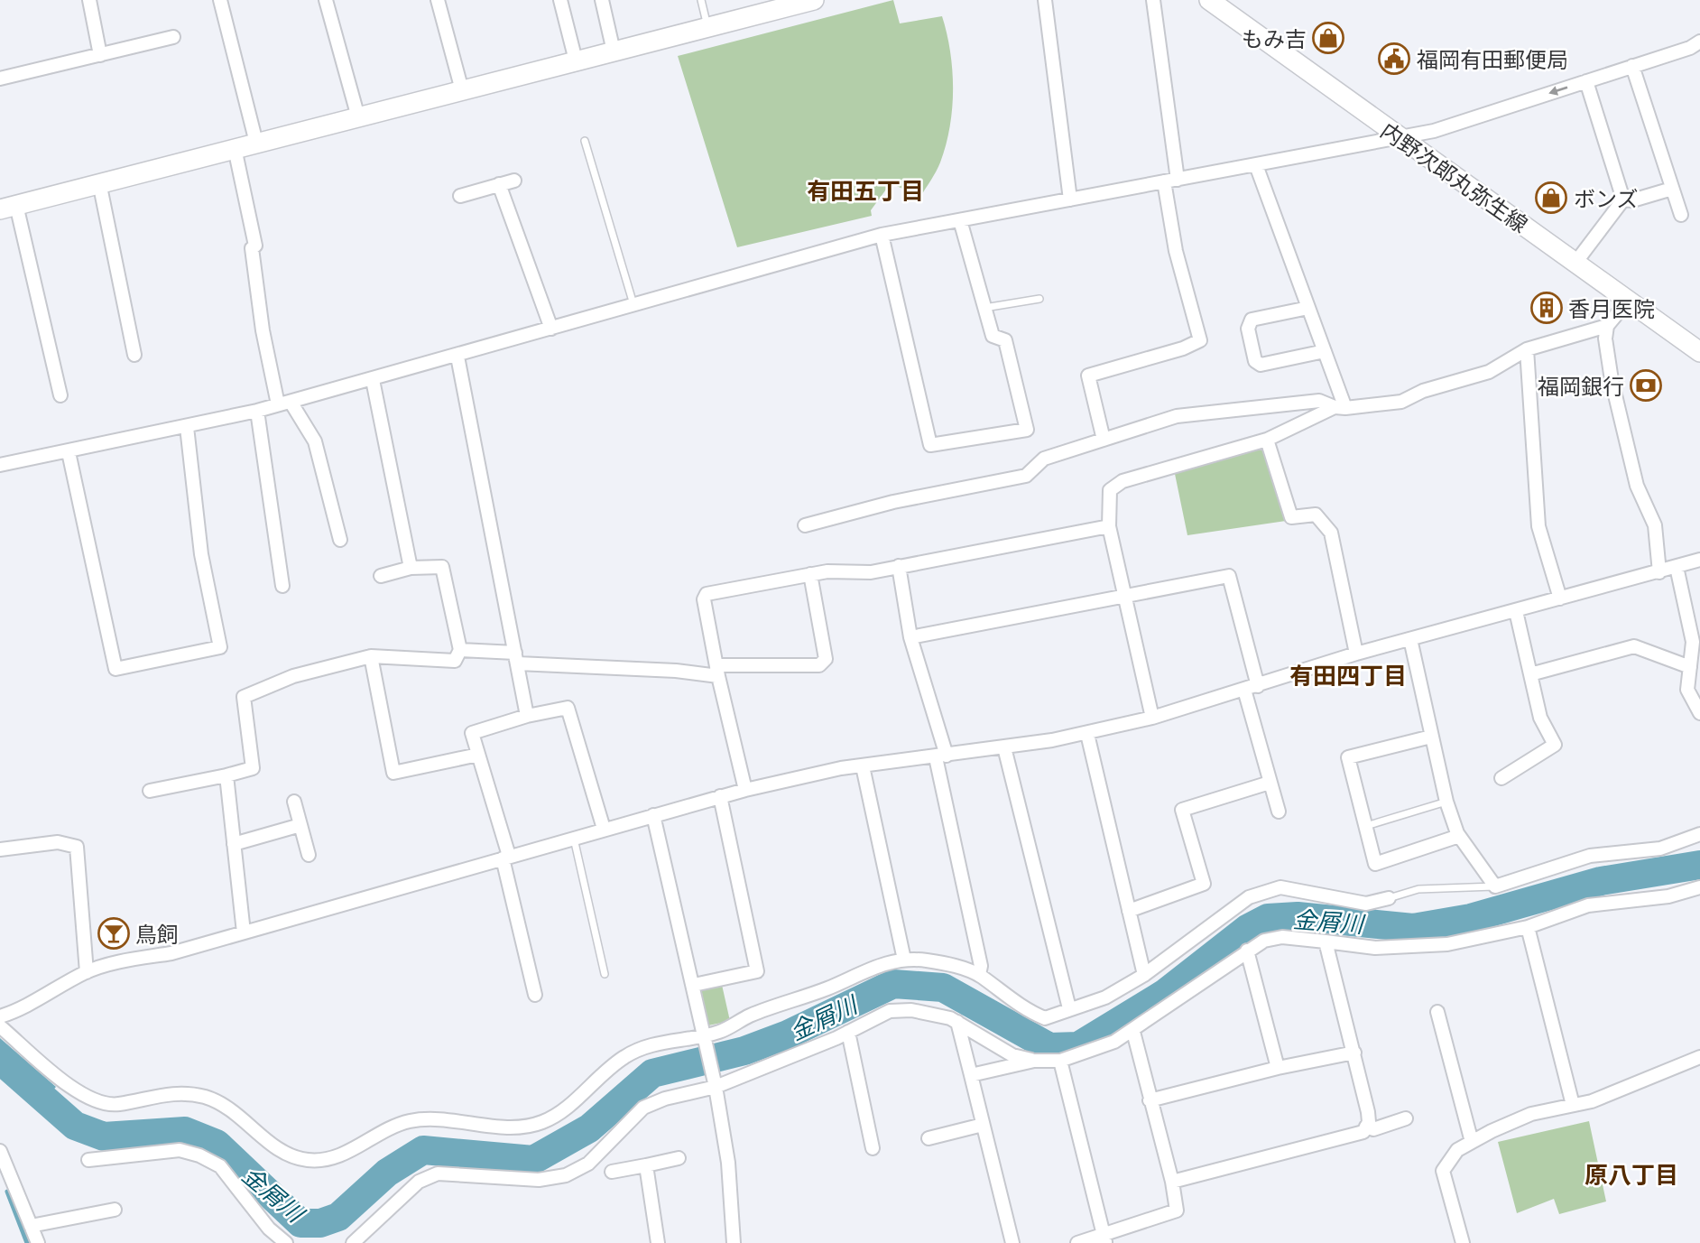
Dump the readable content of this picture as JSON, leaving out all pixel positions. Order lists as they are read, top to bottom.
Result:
{
  "streets": {
    "street": ["内野次郎丸弥生線"]
  },
  "districts": ["有田五丁目", "有田四丁目", "原八丁目"],
  "water": ["金屑川"],
  "places": {
    "shop": ["もみ吉", "ボンズ"],
    "public building": ["福岡有田郵便局"],
    "building": ["香月医院"],
    "bank": ["福岡銀行"],
    "bar": ["鳥飼"]
  }
}
